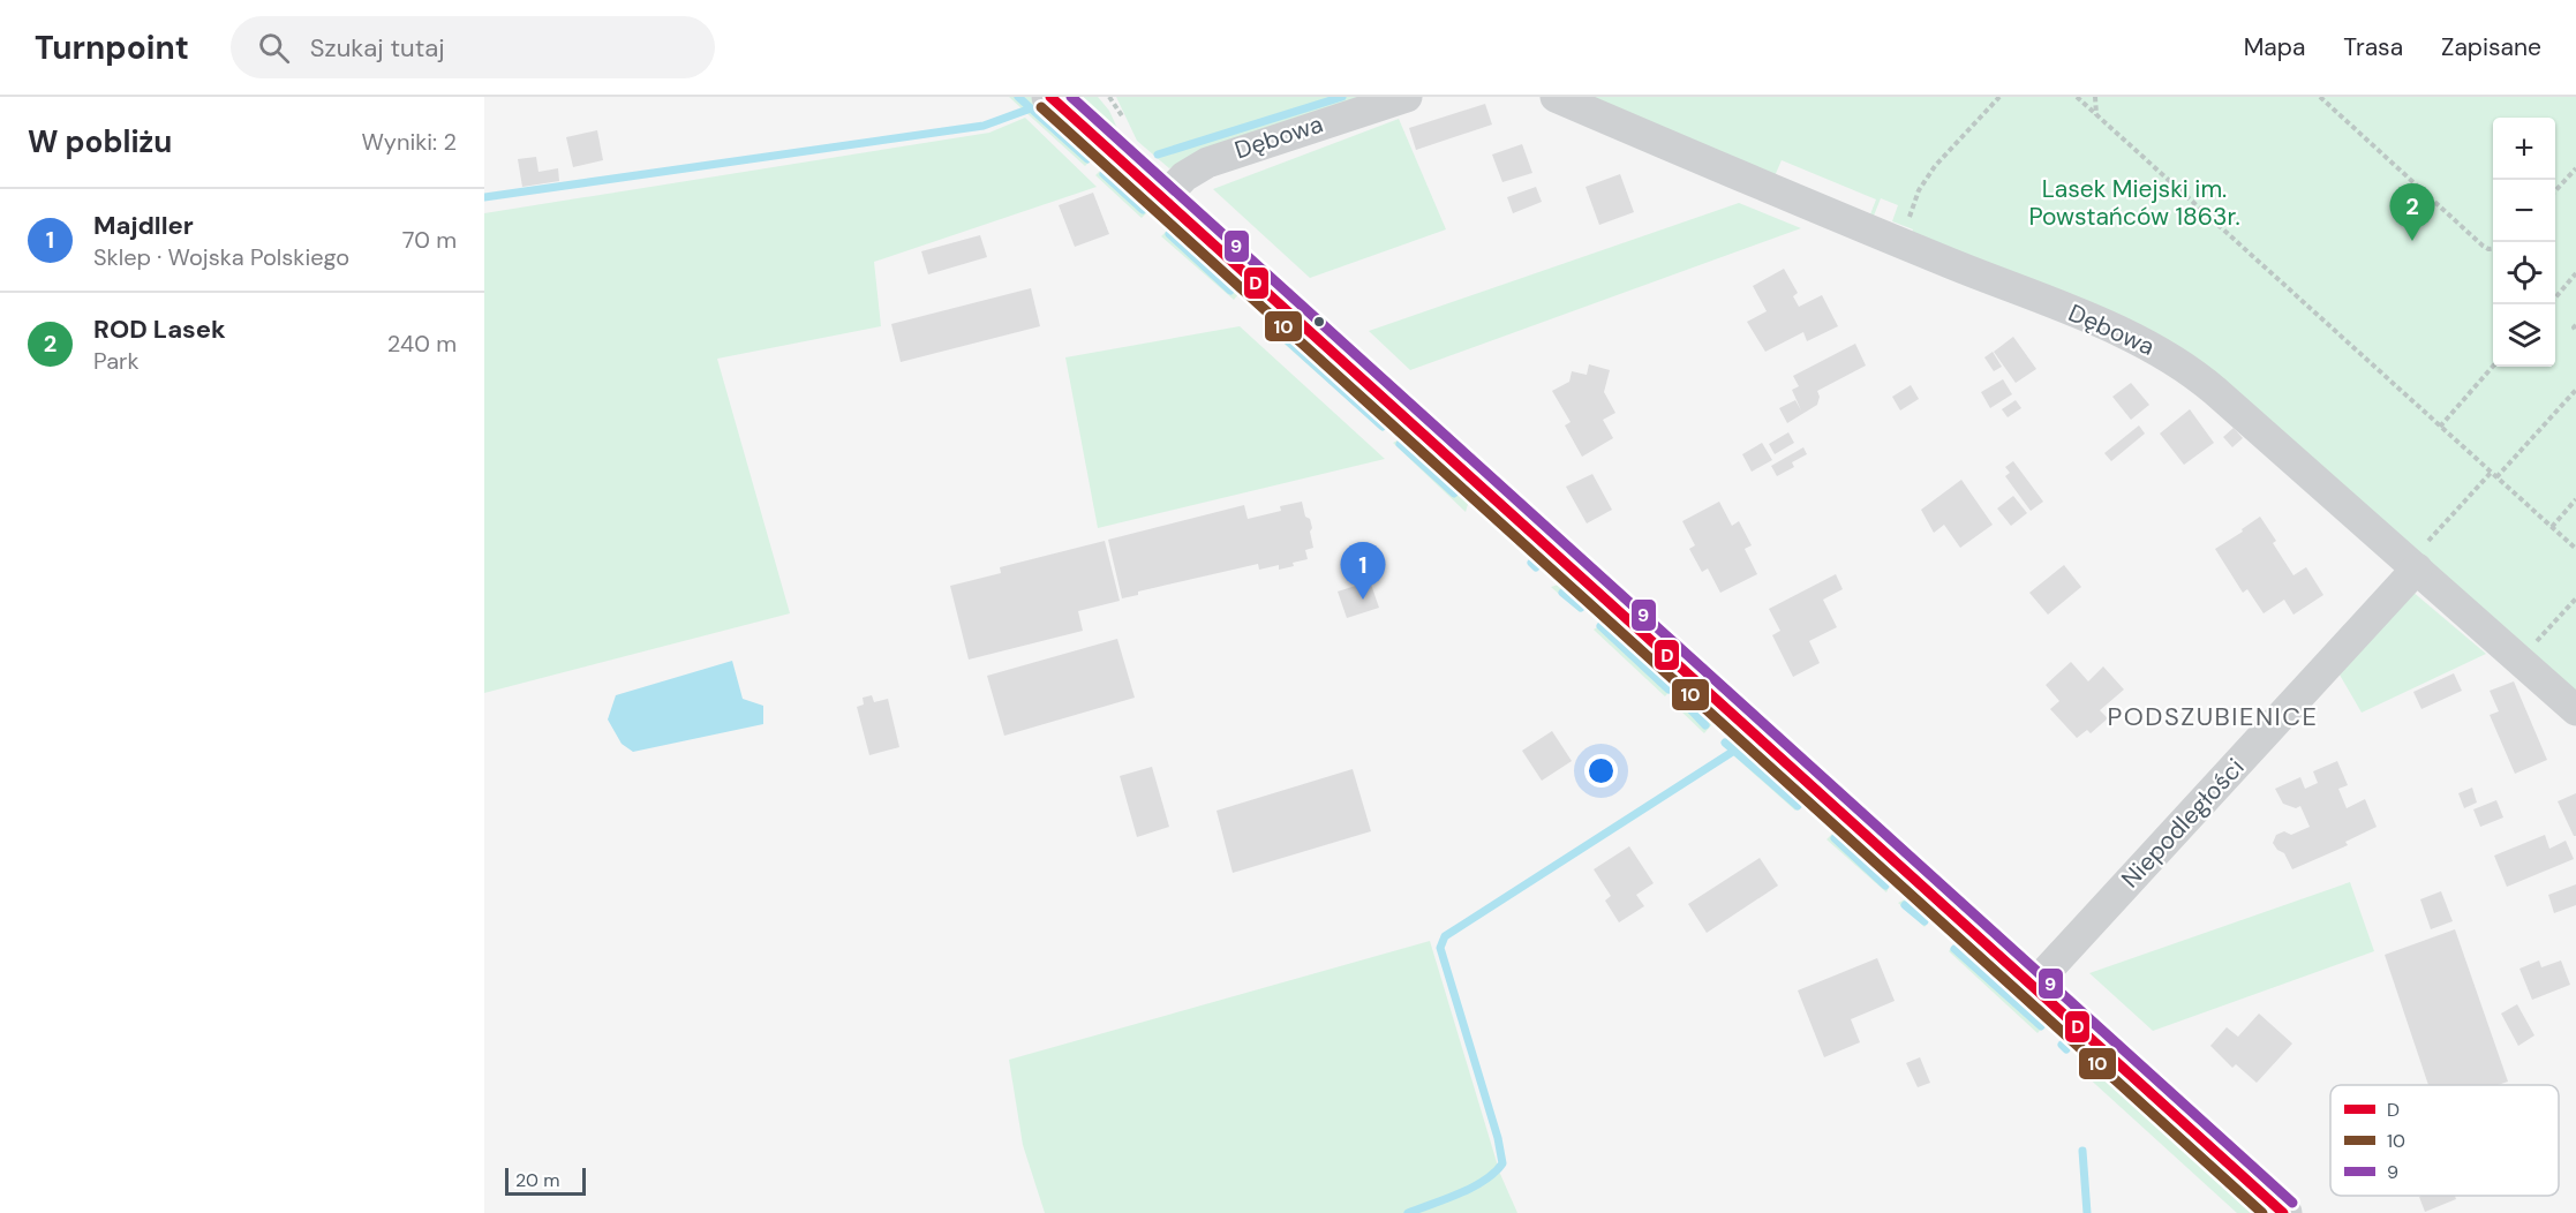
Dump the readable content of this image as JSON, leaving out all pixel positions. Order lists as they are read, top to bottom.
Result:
{
  "streets": {
    "street": ["Dębowa", "Niepodległości"]
  },
  "crossings": [
    ["Dębowa", "Niepodległości"]
  ],
  "districts": ["PODSZUBIENICE"],
  "parks": ["Lasek Miejski im. Powstańców 1863r."],
  "lines": ["transit line D", "transit line 9", "transit line 10"],
  "legend": ["D", "10", "9"],
  "scale_bar": "20 m",
  "page": {
    "header": "Turnpoint",
    "search": "Szukaj tutaj",
    "nav": ["Mapa", "Trasa", "Zapisane"],
    "heading": ["W pobliżu", "Wyniki: 2"],
    "map_buttons": ["+", "−"],
    "pins": ["2", "1"],
    "list": [
      {
        "mark": "1",
        "name": "Majdller",
        "note": "Sklep · Wojska Polskiego",
        "value": "70 m"
      },
      {
        "mark": "2",
        "name": "ROD Lasek",
        "note": "Park",
        "value": "240 m"
      }
    ],
    "scale": "20 m"
  }
}
